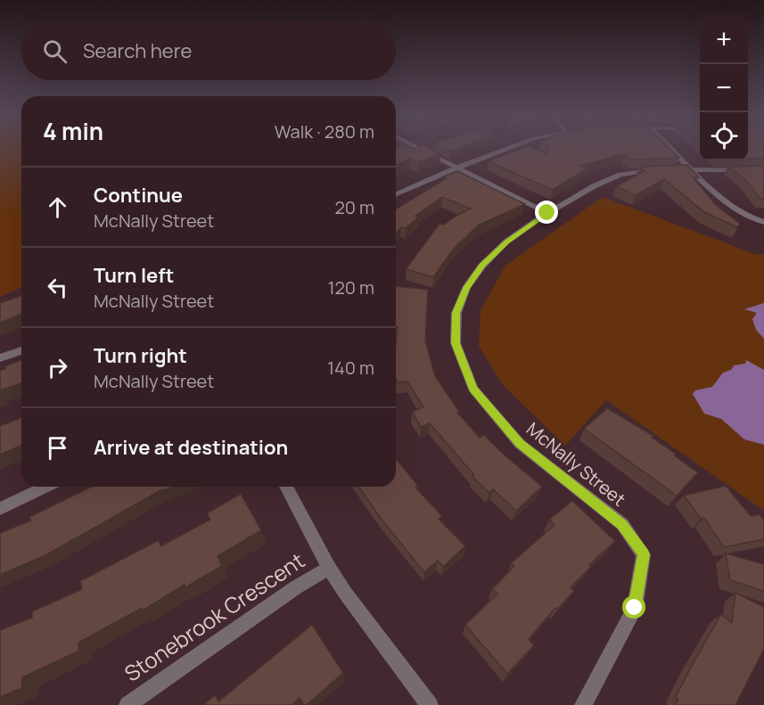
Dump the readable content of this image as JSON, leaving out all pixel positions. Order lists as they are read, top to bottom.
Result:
{
  "streets": {
    "street": ["McNally Street", "Stonebrook Crescent"]
  },
  "page": {
    "map_buttons": ["+", "−"],
    "search": "Search here",
    "heading": ["4 min", "Walk · 280 m"],
    "list": [
      ["Continue", "McNally Street", "20 m"],
      ["Turn left", "McNally Street", "120 m"],
      ["Turn right", "McNally Street", "140 m"],
      "Arrive at destination"
    ]
  }
}
